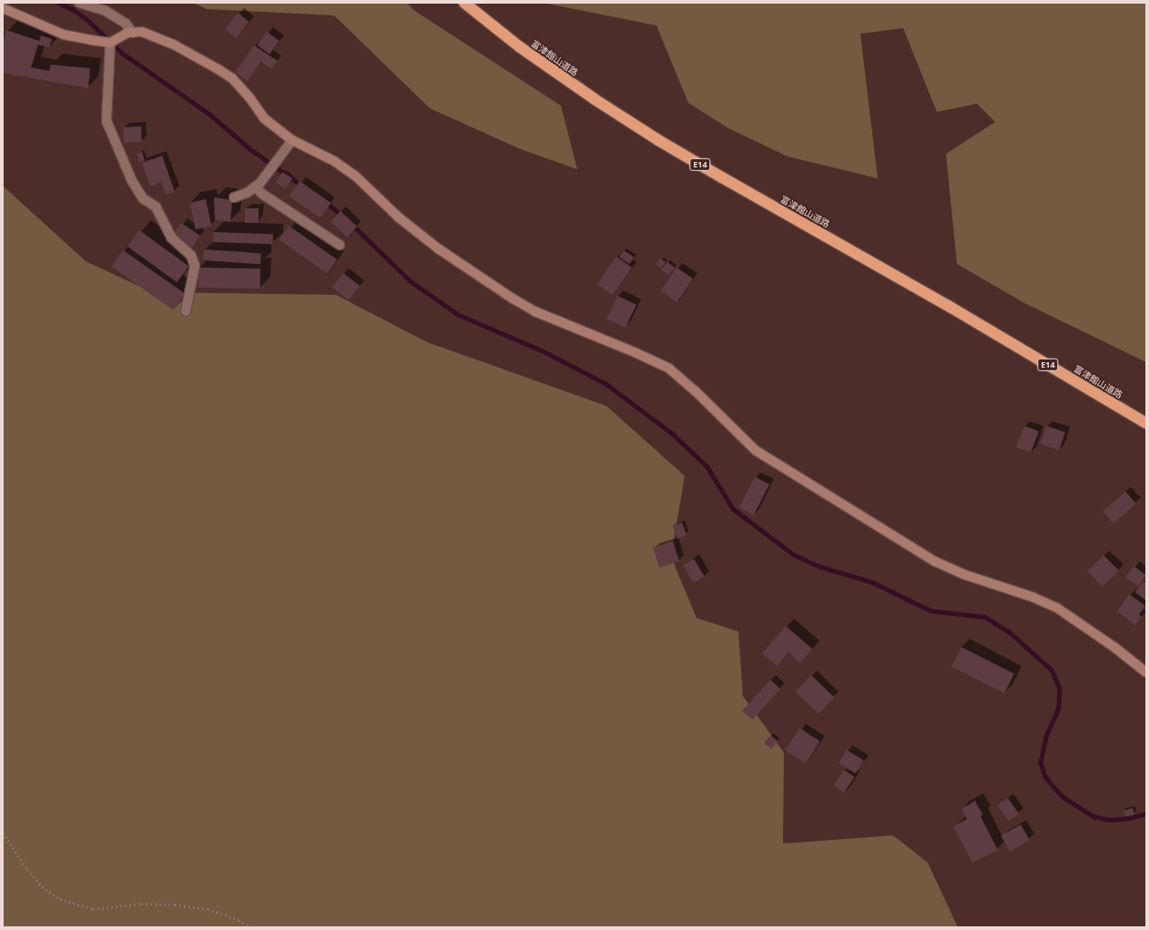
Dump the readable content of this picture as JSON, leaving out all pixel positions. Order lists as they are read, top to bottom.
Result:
{
  "streets": {
    "highway": ["富津館山道路", "E14"]
  }
}
